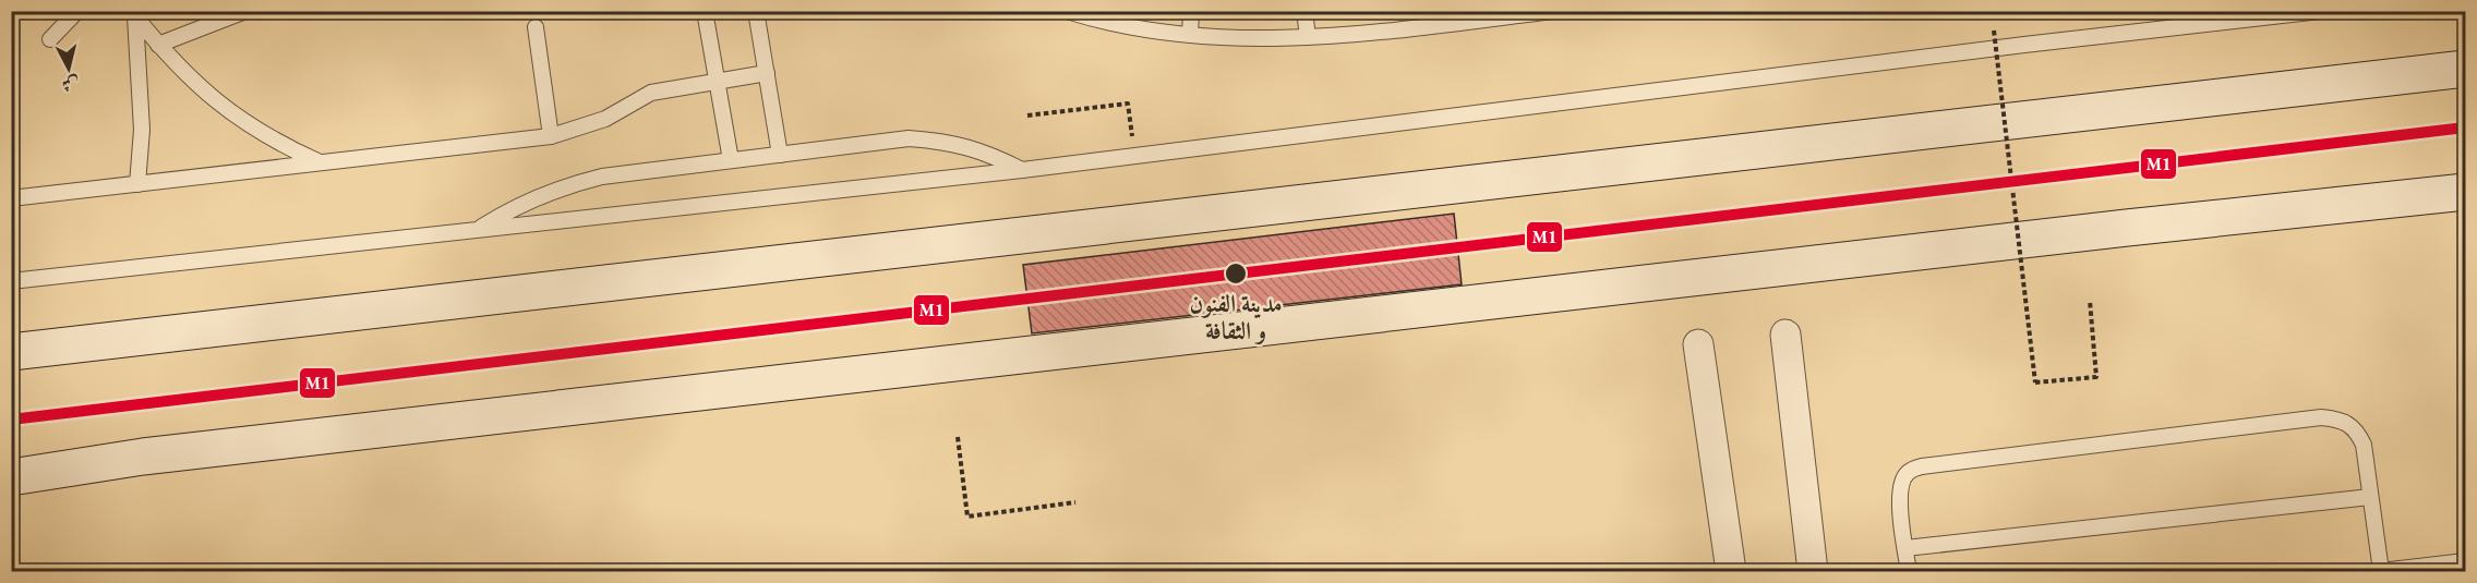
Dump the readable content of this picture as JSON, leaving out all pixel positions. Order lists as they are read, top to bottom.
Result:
{
  "places": ["مدينة الفنون و الثقافة"],
  "lines": ["transit line M1"],
  "north": "bottom"
}
